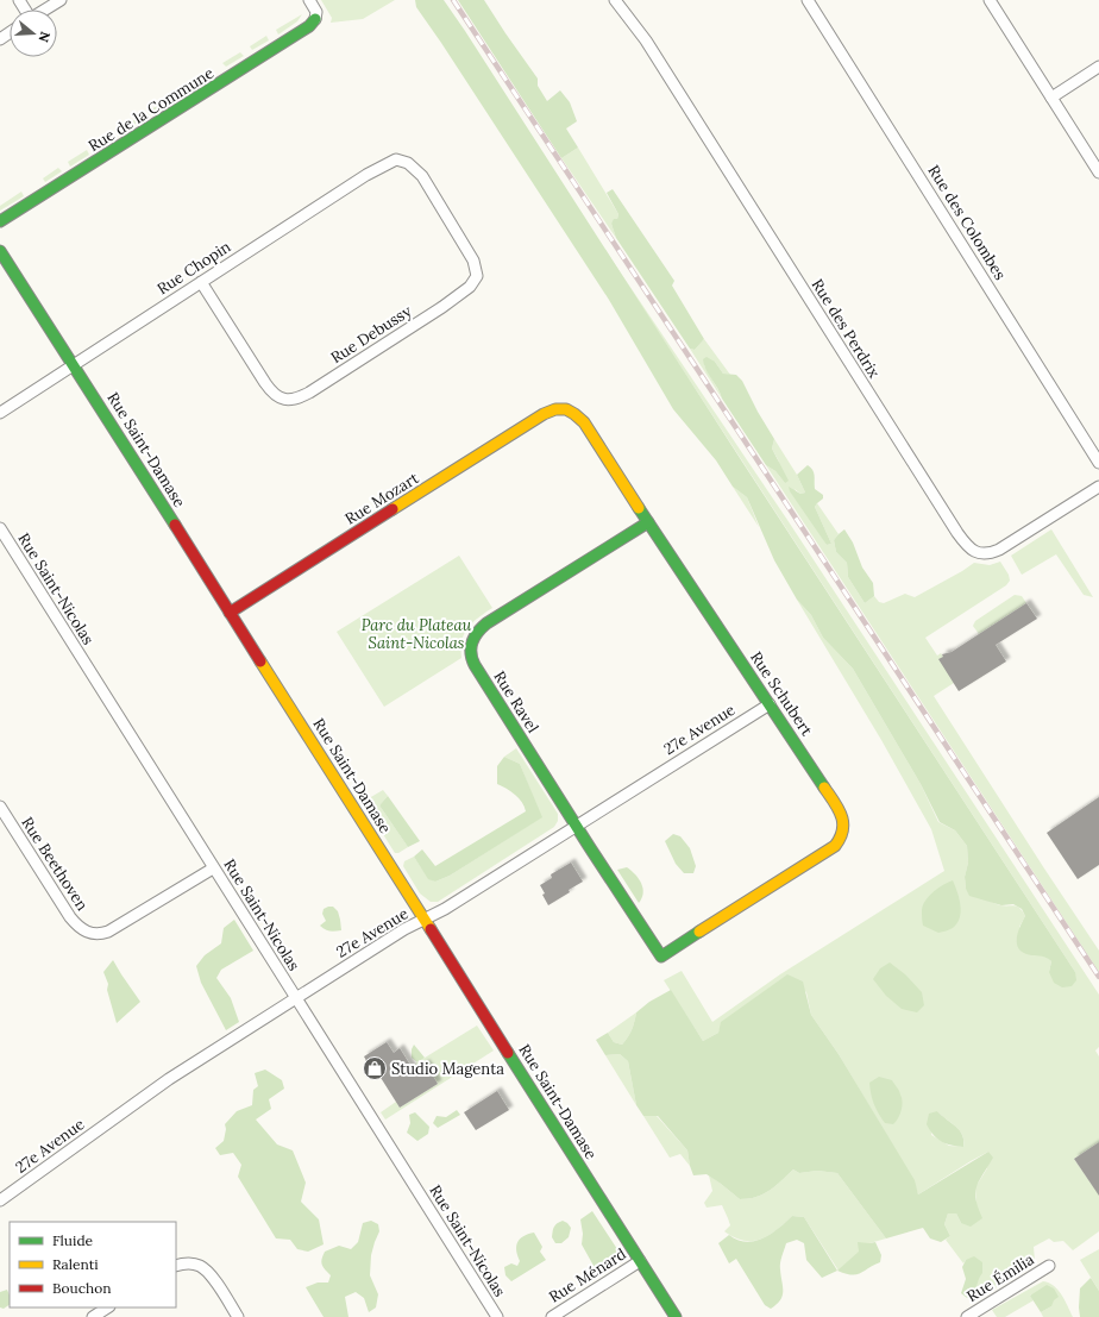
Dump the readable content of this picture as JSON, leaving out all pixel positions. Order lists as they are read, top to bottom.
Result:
{
  "streets": {
    "street": [
      "Rue de la Commune",
      "Rue des Colombes",
      "Rue Chopin",
      "Rue des Perdrix",
      "Rue Debussy",
      "Rue Saint-Damase",
      "Rue Mozart",
      "Rue Saint-Nicolas",
      "Rue Schubert",
      "Rue Ravel",
      "27e Avenue",
      "Rue Beethoven",
      "Rue Ménard",
      "Rue Émilia"
    ]
  },
  "crossings": [
    ["Rue Chopin", "Rue Debussy"],
    ["Rue Chopin", "Rue Saint-Damase"],
    ["Rue Saint-Damase", "Rue Mozart"],
    ["Rue Saint-Damase", "27e Avenue"],
    ["Rue Saint-Damase", "Rue Ménard"],
    ["Rue Mozart", "Rue Schubert"],
    ["Rue Saint-Nicolas", "27e Avenue"],
    ["Rue Saint-Nicolas", "Rue Beethoven"],
    ["Rue Schubert", "Rue Ravel"],
    ["Rue Schubert", "27e Avenue"],
    ["Rue Ravel", "27e Avenue"]
  ],
  "parks": ["Parc du Plateau Saint-Nicolas"],
  "places": {
    "shop": ["Studio Magenta"]
  },
  "legend": ["Fluide", "Ralenti", "Bouchon"],
  "north": "right"
}
